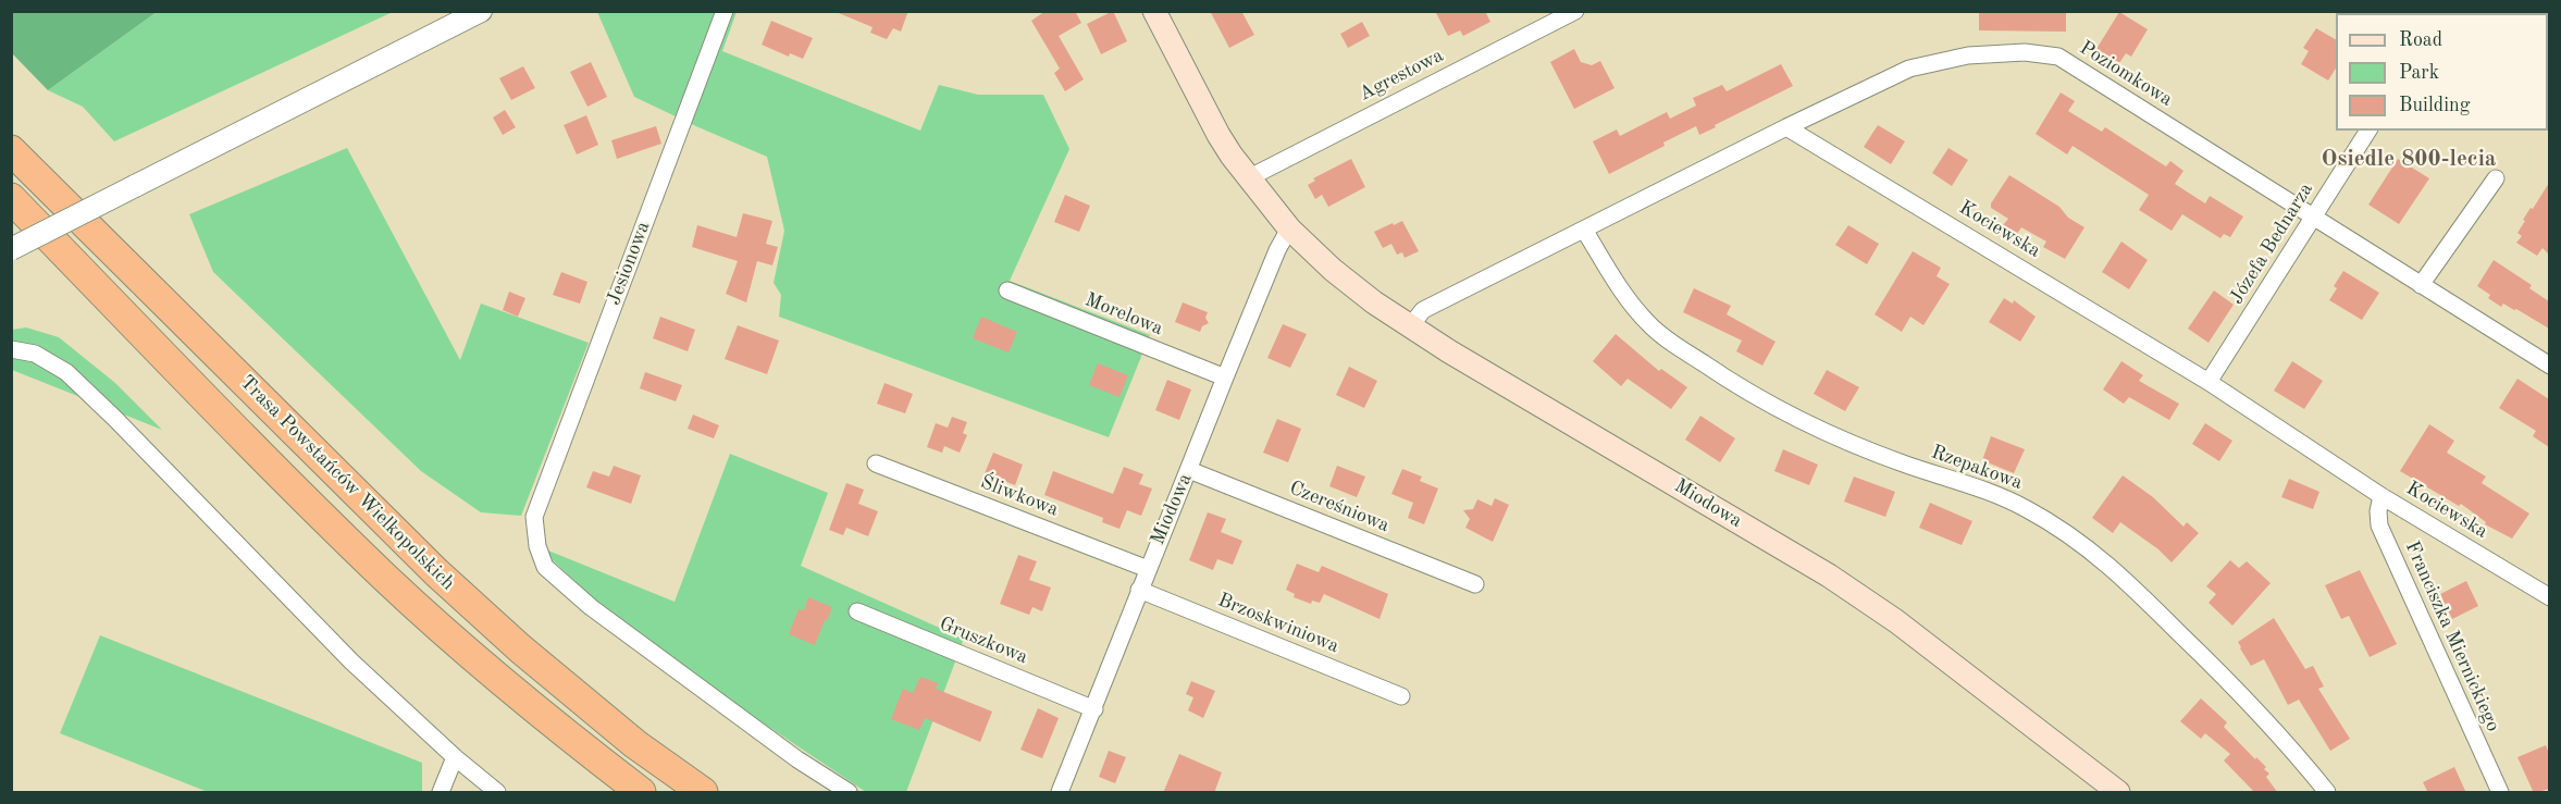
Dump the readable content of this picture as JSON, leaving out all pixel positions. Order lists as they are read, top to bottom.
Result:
{
  "streets": {
    "highway": ["Trasa Powstańców Wielkopolskich"],
    "main road": ["Miodowa"],
    "street": [
      "Poziomkowa",
      "Agrestowa",
      "Kociewska",
      "Józefa Bednarza",
      "Jesionowa",
      "Morelowa",
      "Rzepakowa",
      "Śliwkowa",
      "Czereśniowa",
      "Brzoskwiniowa",
      "Franciszka Miernickiego",
      "Gruszkowa"
    ]
  },
  "crossings": [
    ["Poziomkowa", "Kociewska"],
    ["Poziomkowa", "Józefa Bednarza"],
    ["Agrestowa", "Miodowa"],
    ["Kociewska", "Józefa Bednarza"],
    ["Kociewska", "Franciszka Miernickiego"],
    ["Morelowa", "Miodowa"],
    ["Śliwkowa", "Miodowa"],
    ["Miodowa", "Czereśniowa"],
    ["Miodowa", "Brzoskwiniowa"],
    ["Miodowa", "Gruszkowa"]
  ],
  "districts": ["Osiedle 800-lecia"],
  "legend": ["Road", "Park", "Building"]
}
